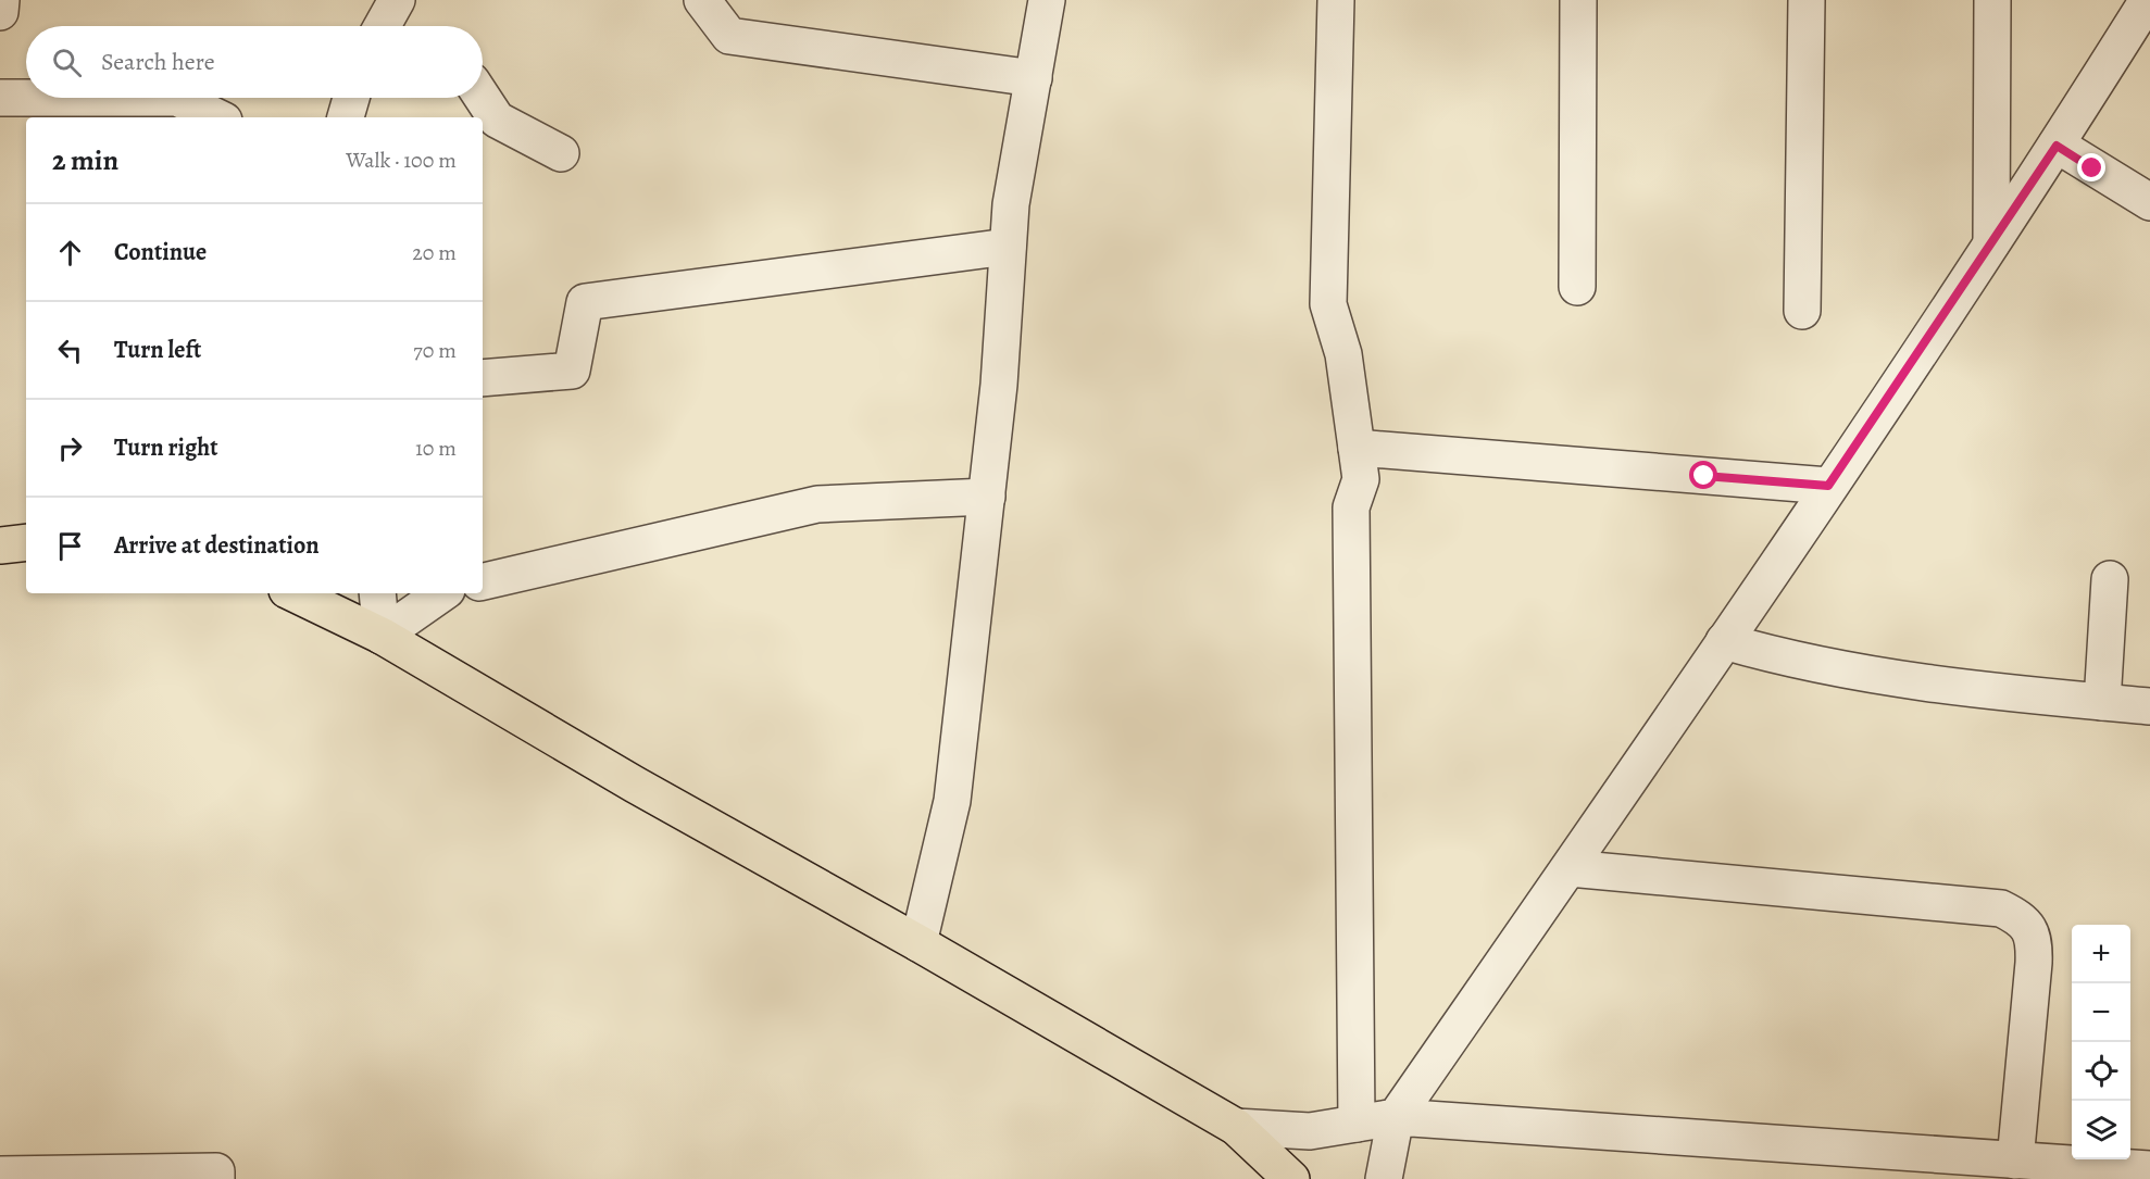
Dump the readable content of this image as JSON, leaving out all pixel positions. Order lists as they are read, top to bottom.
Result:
{
  "page": {
    "search": "Search here",
    "heading": ["2 min", "Walk · 100 m"],
    "list": [
      ["Continue", "20 m"],
      ["Turn left", "70 m"],
      ["Turn right", "10 m"],
      "Arrive at destination"
    ],
    "map_buttons": ["+", "−"]
  }
}
